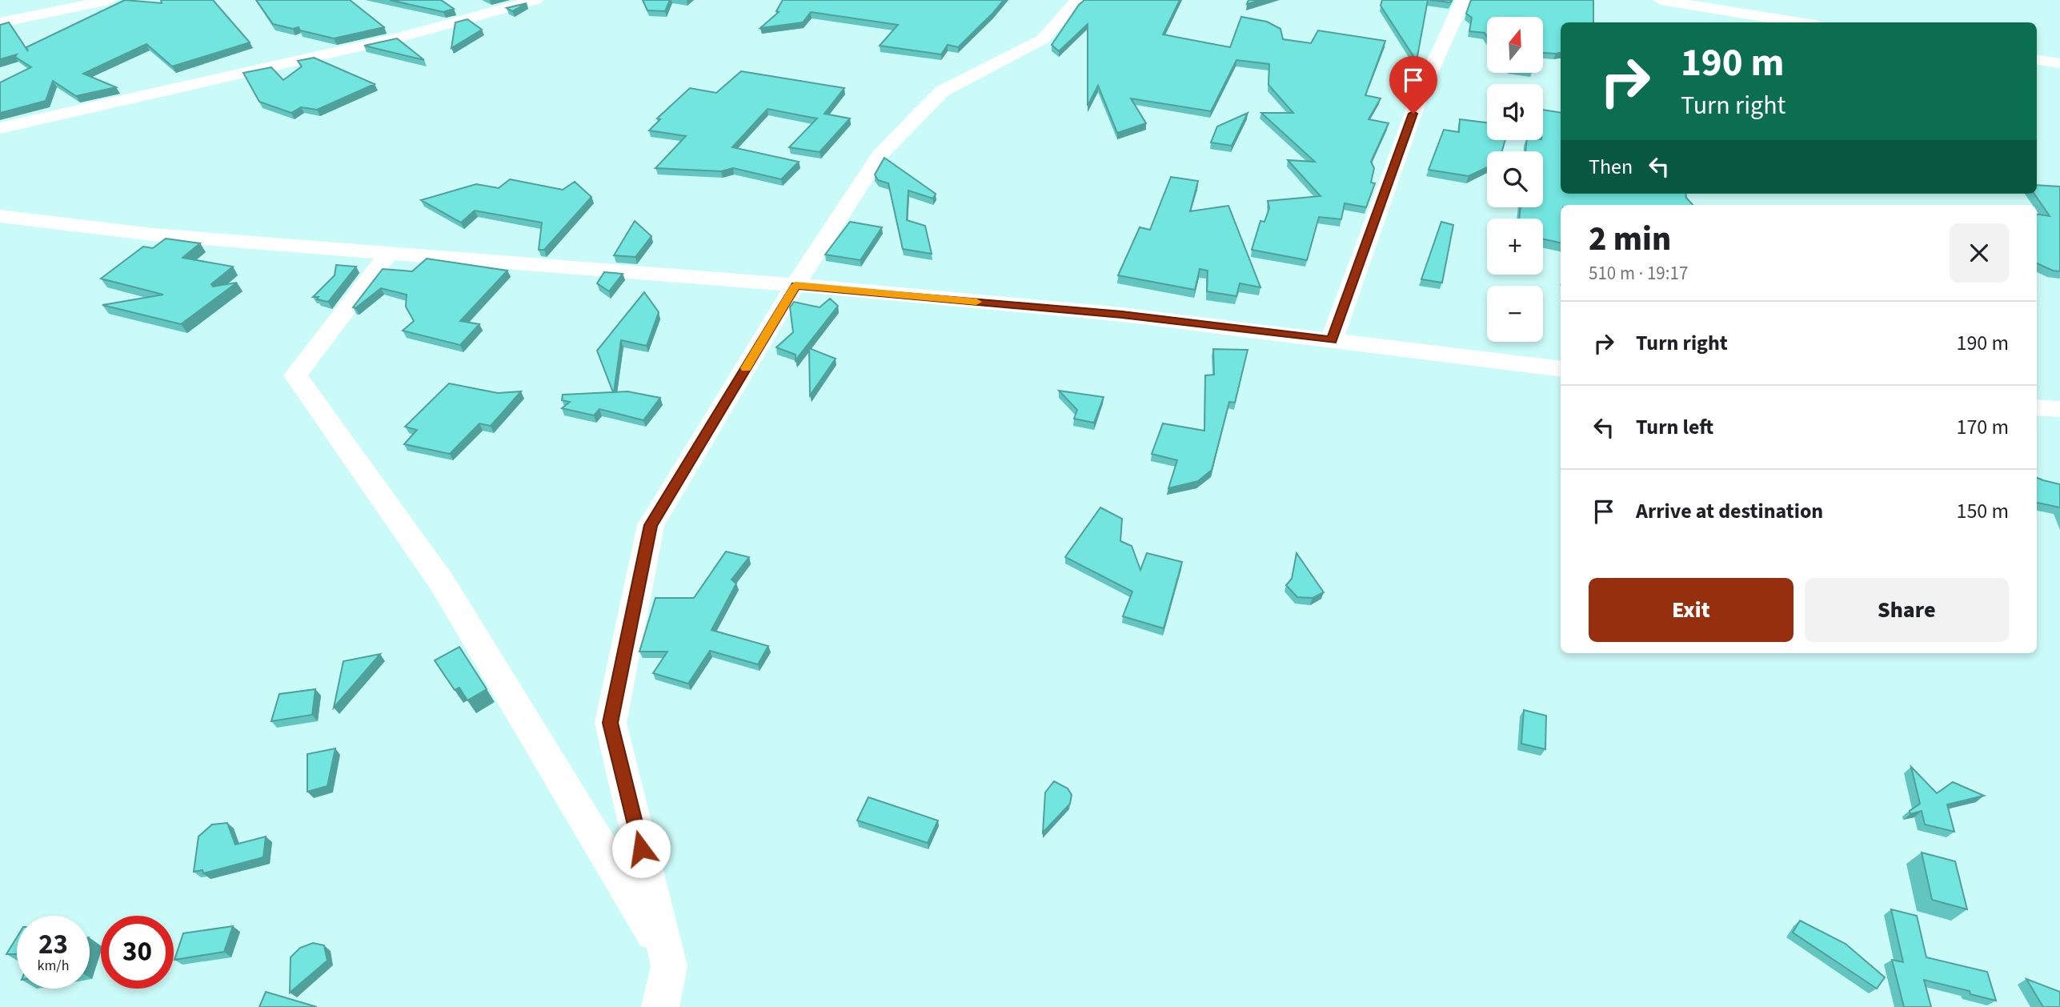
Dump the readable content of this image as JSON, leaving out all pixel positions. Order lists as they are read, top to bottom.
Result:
{
  "north": "top",
  "page": {
    "map_buttons": ["+", "−"],
    "turn": ["190 m", "Turn right"],
    "then": "Then",
    "heading": ["2 min", "510 m · 19:17"],
    "list": [
      {
        "name": "Turn right",
        "value": "190 m"
      },
      {
        "name": "Turn left",
        "value": "170 m"
      },
      {
        "name": "Arrive at destination",
        "value": "150 m"
      }
    ],
    "buttons": ["Exit", "Share"],
    "speed": "23 km/h",
    "limit": "30"
  }
}
